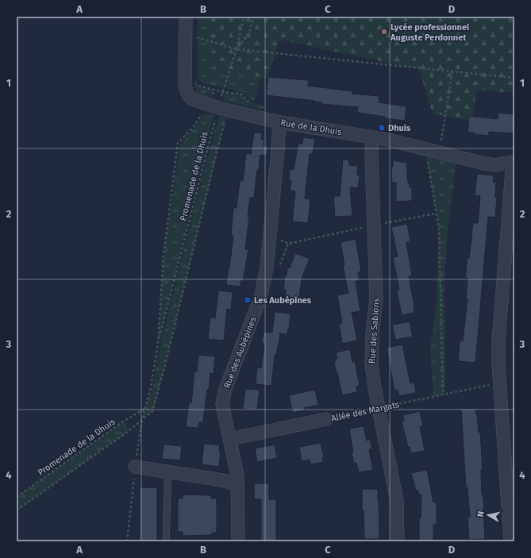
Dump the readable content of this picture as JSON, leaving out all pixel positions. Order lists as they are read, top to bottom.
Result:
{
  "streets": {
    "street": [
      "Rue de la Dhuis",
      "Rue des Sablons",
      "Rue des Aubépines",
      "Allée des Margats"
    ],
    "path": ["Promenade de la Dhuis"]
  },
  "crossings": [
    ["Rue de la Dhuis", "Promenade de la Dhuis"],
    ["Rue de la Dhuis", "Rue des Sablons"],
    ["Rue de la Dhuis", "Rue des Aubépines"],
    ["Rue des Sablons", "Allée des Margats"],
    ["Rue des Aubépines", "Allée des Margats"]
  ],
  "places": {
    "other": ["Lycée professionnel Auguste Perdonnet"],
    "transit": ["Dhuis", "Les Aubépines"]
  },
  "north": "left",
  "grid": {
    "columns": [
      "A",
      "B",
      "C",
      "D"
    ],
    "rows": [
      "1",
      "2",
      "3",
      "4"
    ]
  }
}
